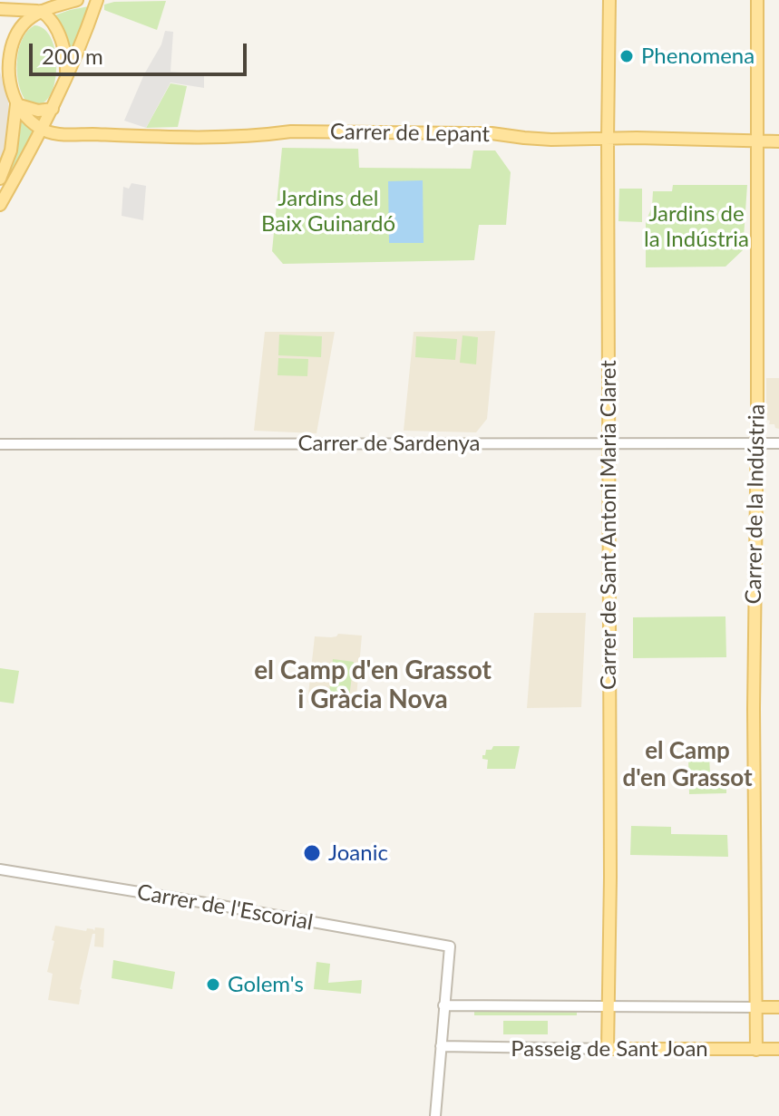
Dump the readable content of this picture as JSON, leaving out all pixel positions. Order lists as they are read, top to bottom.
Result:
{
  "streets": {
    "main road": [
      "Carrer de Lepant",
      "Carrer de la Indústria",
      "Carrer de Sant Antoni Maria Claret",
      "Passeig de Sant Joan"
    ],
    "street": ["Carrer de Sardenya", "Carrer de l'Escorial"]
  },
  "crossings": [
    ["Carrer de Lepant", "Carrer de la Indústria"],
    ["Carrer de Lepant", "Carrer de Sant Antoni Maria Claret"],
    ["Carrer de Sardenya", "Carrer de la Indústria"],
    ["Carrer de Sardenya", "Carrer de Sant Antoni Maria Claret"],
    ["Carrer de la Indústria", "Passeig de Sant Joan"],
    ["Carrer de Sant Antoni Maria Claret", "Passeig de Sant Joan"],
    ["Carrer de l'Escorial", "Passeig de Sant Joan"]
  ],
  "districts": ["el Camp d'en Grassot i Gràcia Nova", "el Camp d'en Grassot"],
  "parks": ["Jardins del Baix Guinardó", "Jardins de la Indústria"],
  "places": ["Phenomena", "Joanic", "Golem's"],
  "scale_bar": "200 m"
}
